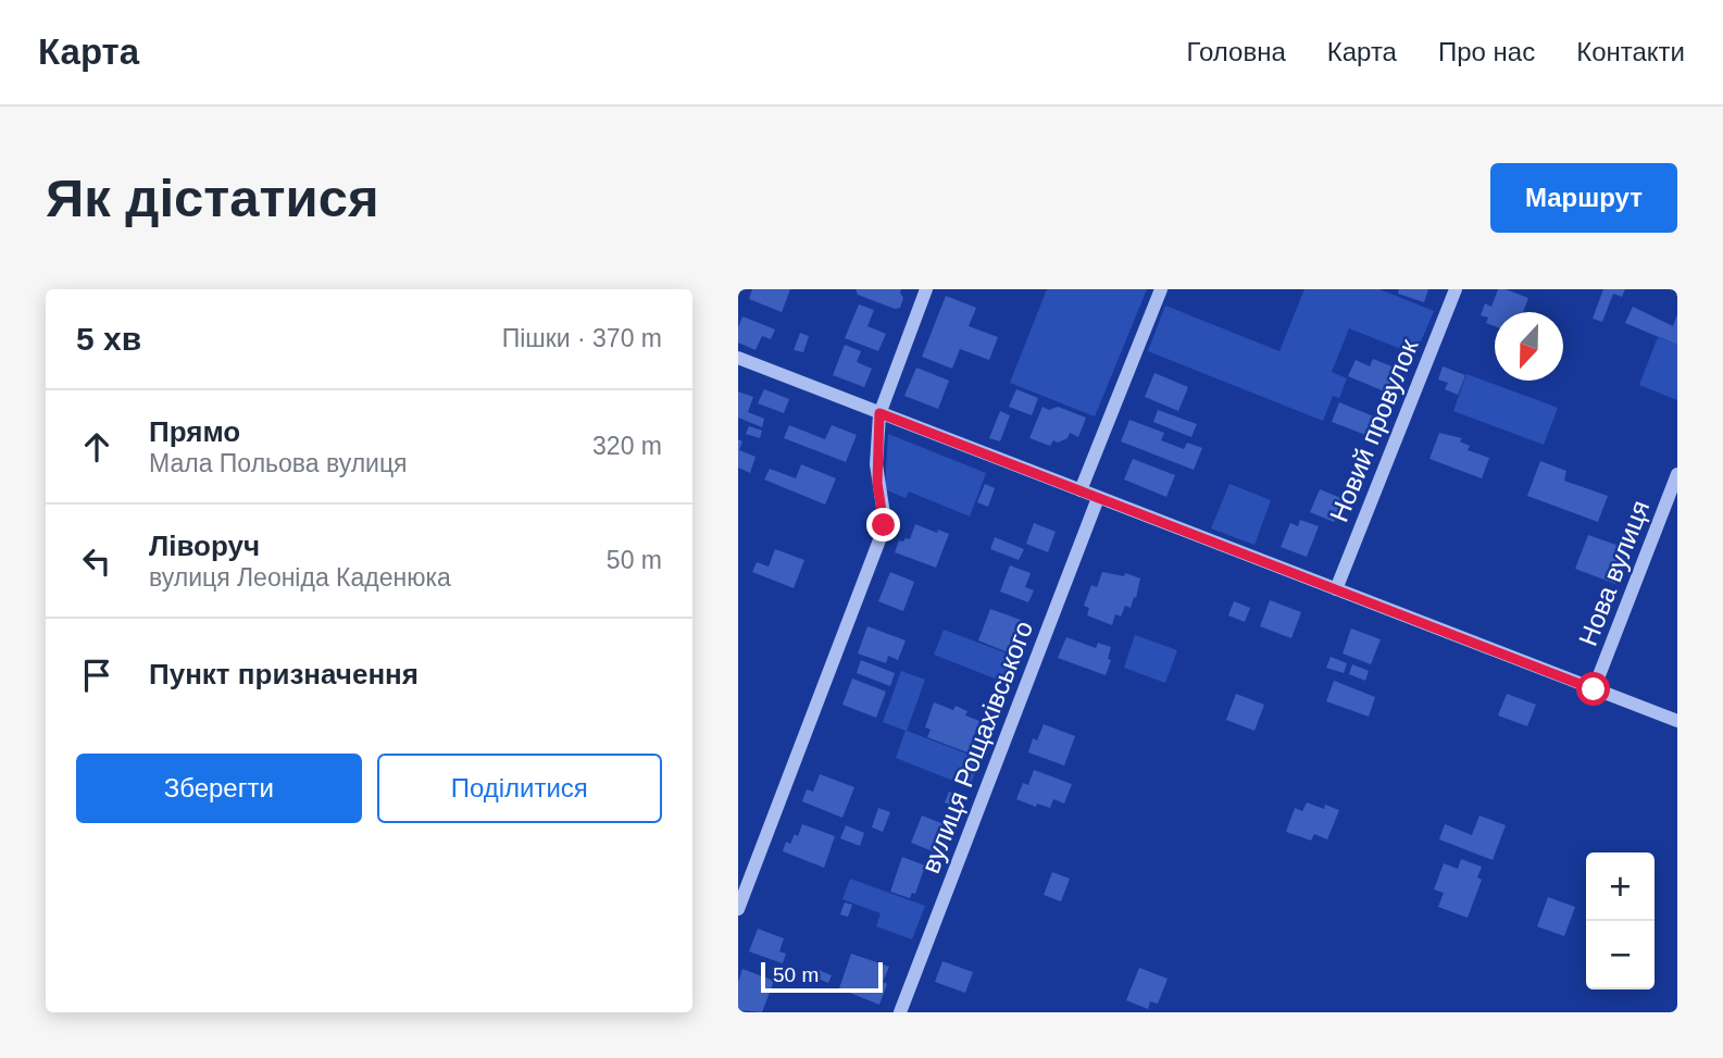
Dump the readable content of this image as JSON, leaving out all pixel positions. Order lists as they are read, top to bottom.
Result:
{
  "streets": {
    "street": ["Новий провулок", "Нова вулиця", "вулиця Рощахівського"]
  },
  "scale_bar": "50 m",
  "north": "bottom",
  "page": {
    "header": "Карта",
    "nav": [
      "Головна",
      "Карта",
      "Про нас",
      "Контакти"
    ],
    "buttons": [
      "Маршрут",
      ["Зберегти", "Поділитися"]
    ],
    "title": "Як дістатися",
    "heading": ["5 хв", "Пішки · 370 m"],
    "list": [
      ["Прямо", "Мала Польова вулиця", "320 m"],
      ["Ліворуч", "вулиця Леоніда Каденюка", "50 m"],
      "Пункт призначення"
    ],
    "map_buttons": ["+", "−"],
    "scale": "50 m"
  }
}
